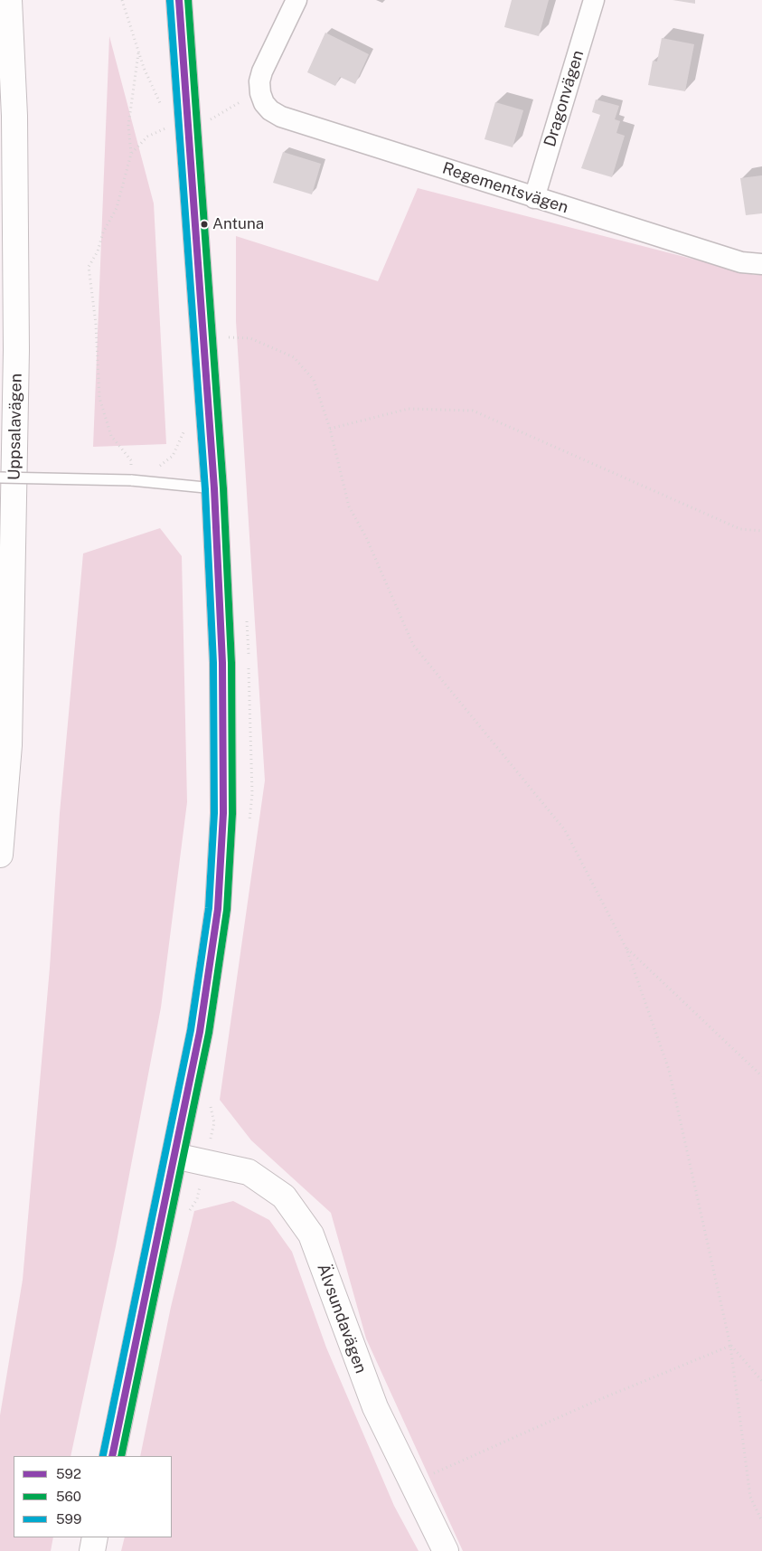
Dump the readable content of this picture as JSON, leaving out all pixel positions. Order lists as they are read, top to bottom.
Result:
{
  "streets": {
    "main road": ["Uppsalavägen", "Älvsundavägen"],
    "street": ["Dragonvägen", "Regementsvägen"]
  },
  "crossings": [
    ["Dragonvägen", "Regementsvägen"]
  ],
  "places": ["Antuna"],
  "lines": ["transit line 592", "transit line 560", "transit line 599"],
  "legend": ["592", "560", "599"]
}
